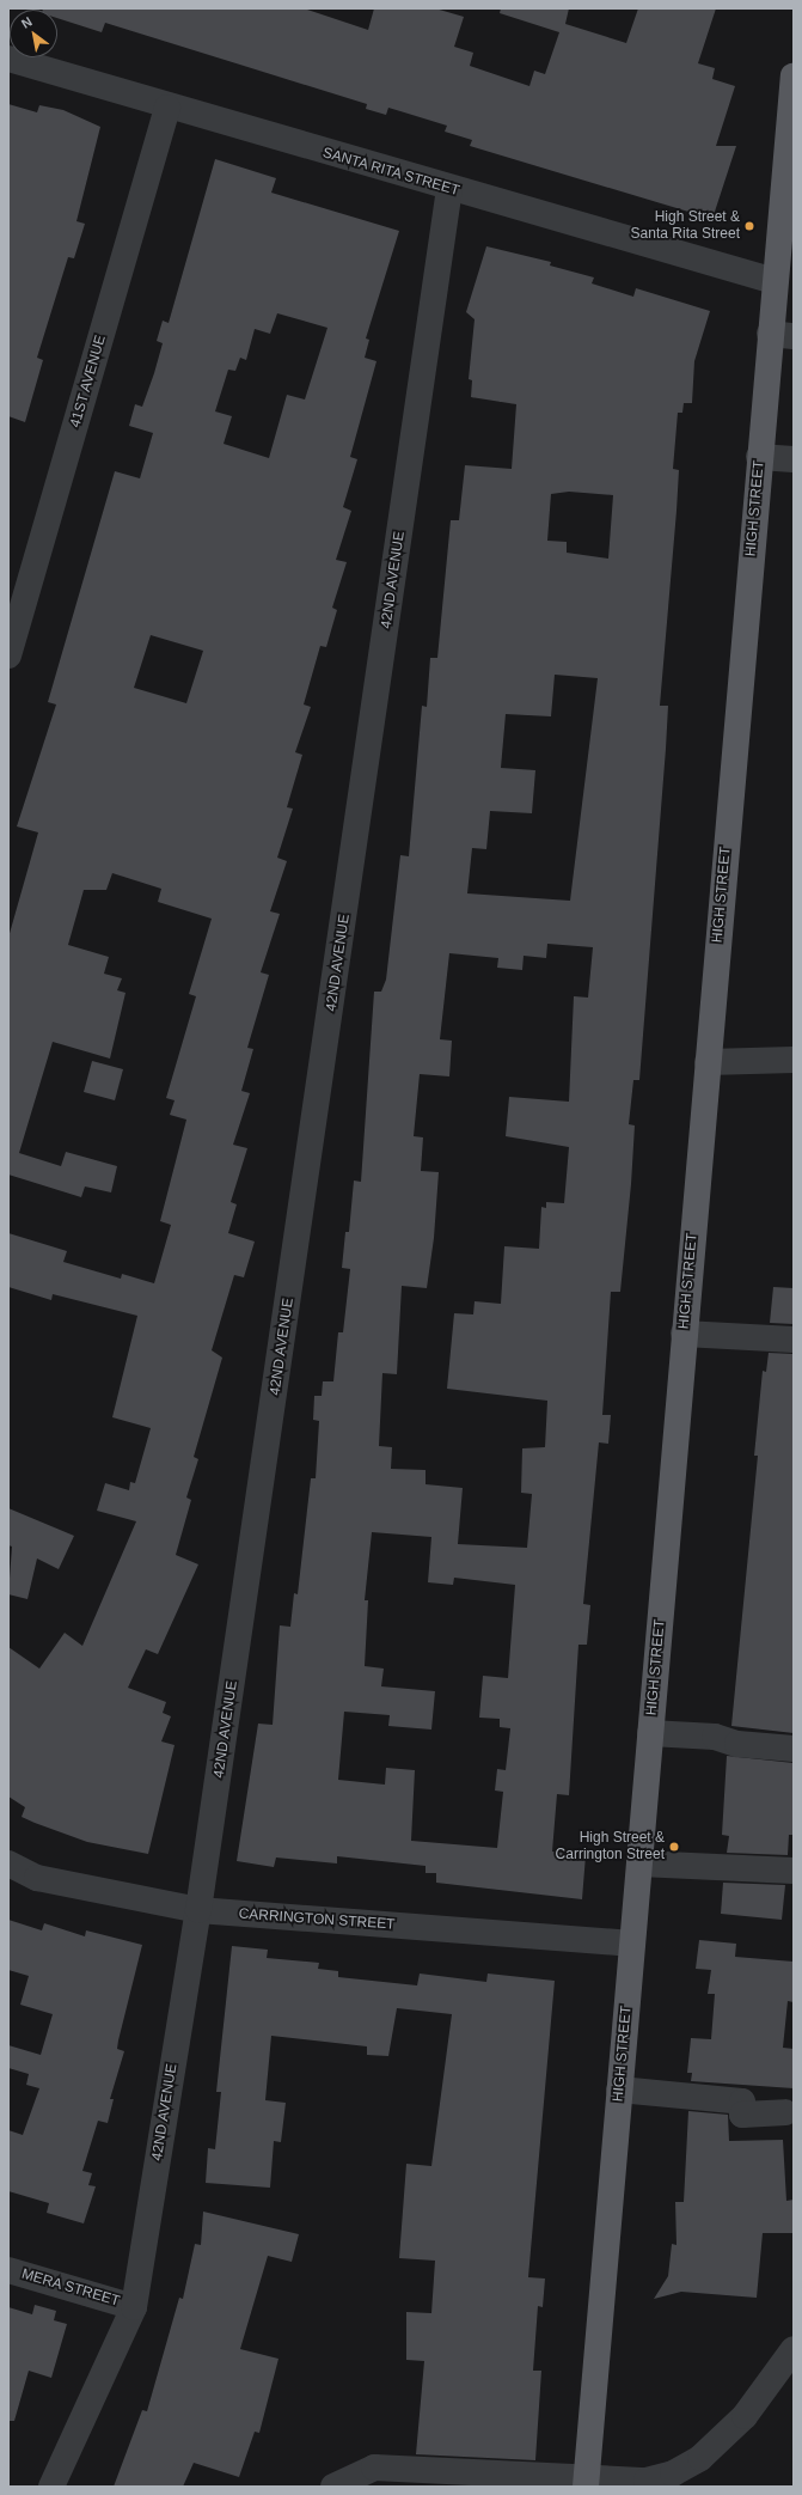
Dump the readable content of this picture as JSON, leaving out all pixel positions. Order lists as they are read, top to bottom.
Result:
{
  "streets": {
    "main road": ["HIGH STREET"],
    "street": [
      "SANTA RITA STREET",
      "41ST AVENUE",
      "42ND AVENUE",
      "CARRINGTON STREET",
      "MERA STREET"
    ]
  },
  "crossings": [
    ["SANTA RITA STREET", "41ST AVENUE"],
    ["SANTA RITA STREET", "HIGH STREET"],
    ["SANTA RITA STREET", "42ND AVENUE"],
    ["HIGH STREET", "CARRINGTON STREET"],
    ["42ND AVENUE", "CARRINGTON STREET"],
    ["42ND AVENUE", "MERA STREET"]
  ],
  "places": ["High Street & Santa Rita Street", "High Street & Carrington Street"],
  "north": "top left"
}
